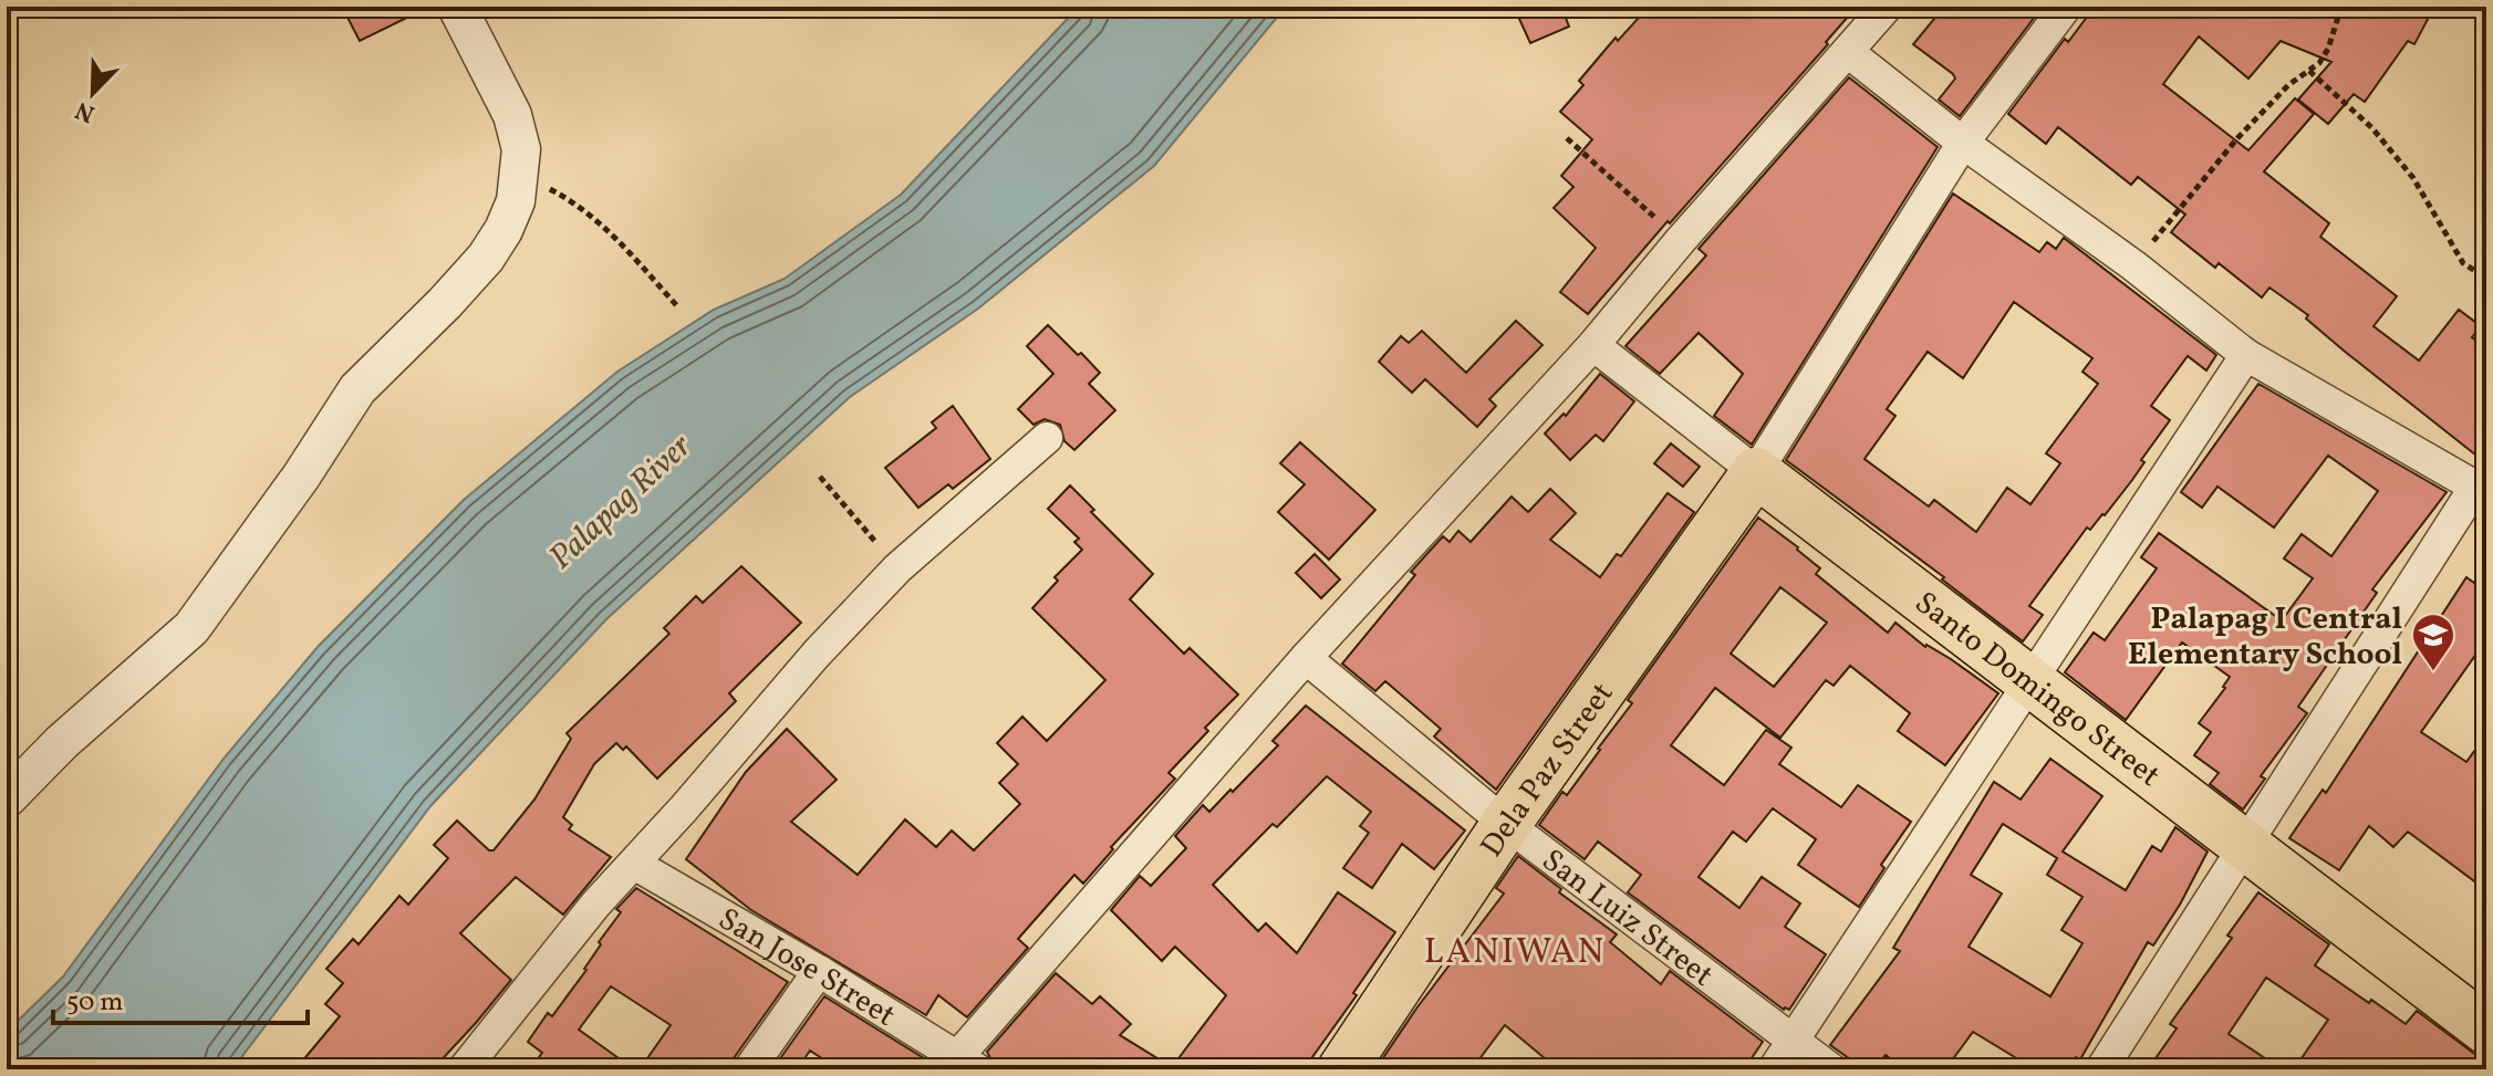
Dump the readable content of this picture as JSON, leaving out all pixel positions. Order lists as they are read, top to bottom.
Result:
{
  "streets": {
    "main road": ["Santo Domingo Street", "Dela Paz Street"],
    "street": ["San Luiz Street", "San Jose Street"]
  },
  "crossings": [
    ["Santo Domingo Street", "Dela Paz Street"],
    ["Dela Paz Street", "San Luiz Street"]
  ],
  "districts": ["LANIWAN"],
  "water": ["Palapag River"],
  "places": {
    "school or university": ["Palapag I Central Elementary School"]
  },
  "scale_bar": "50 m",
  "north": "bottom left"
}
